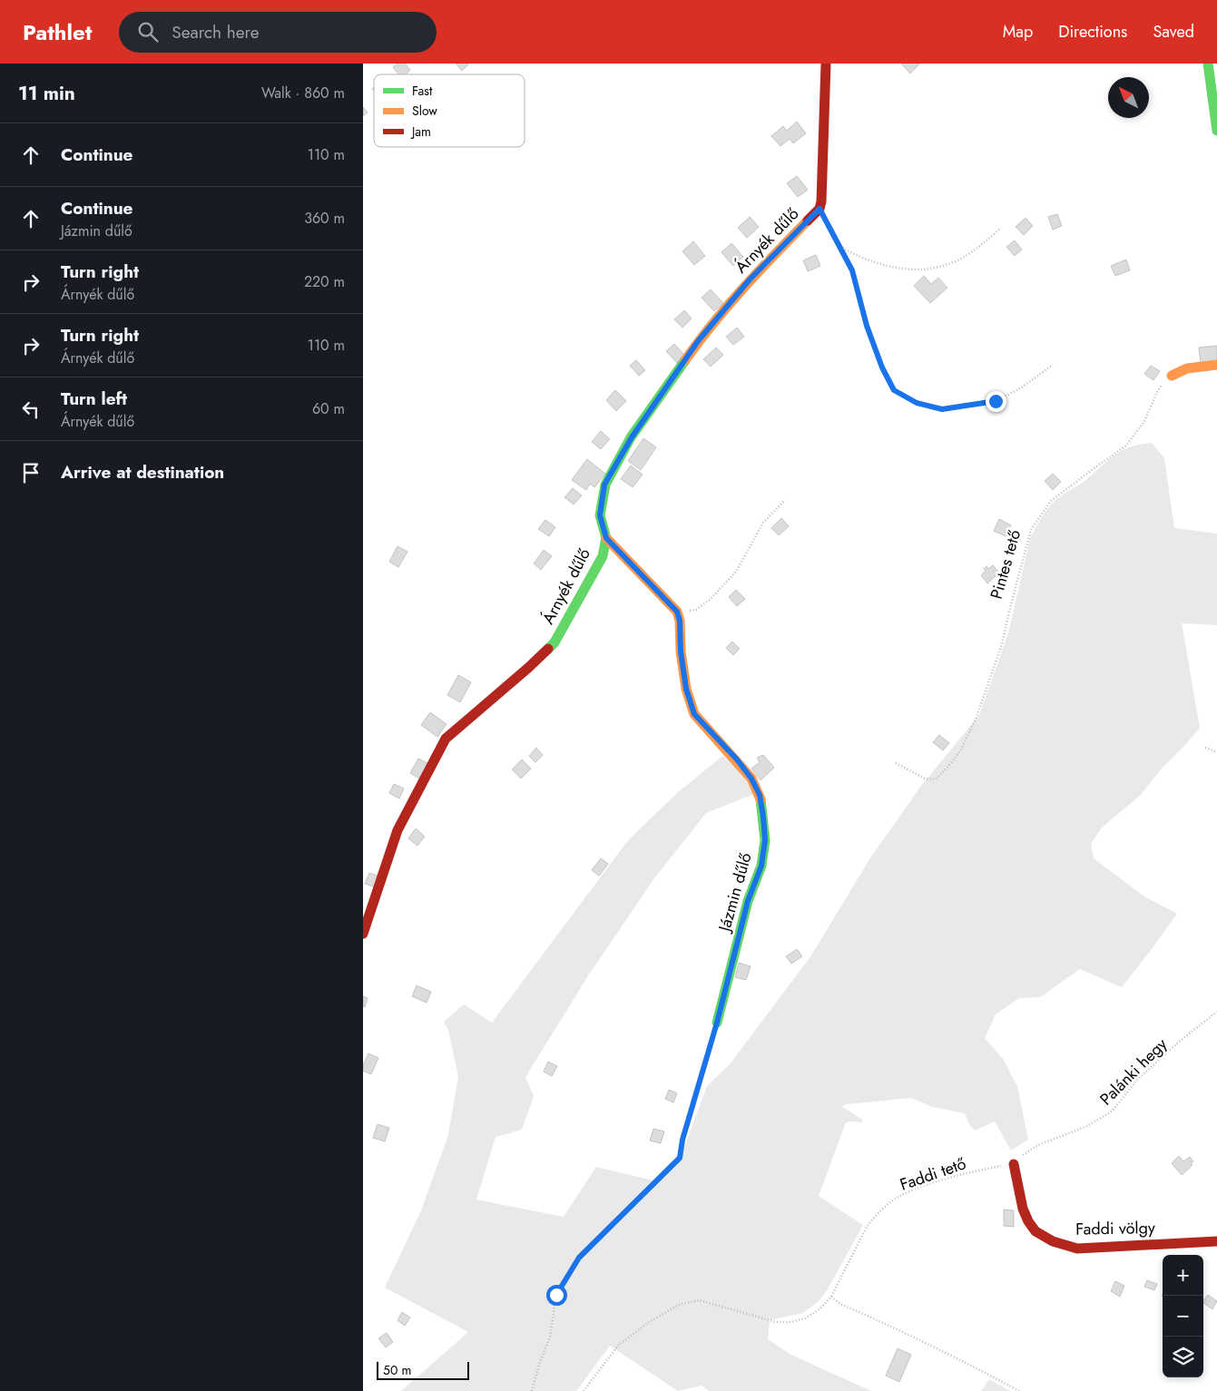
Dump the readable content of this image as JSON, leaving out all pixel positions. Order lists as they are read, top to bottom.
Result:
{
  "streets": {
    "street": ["Árnyék dűlő", "Jázmin dűlő", "Faddi völgy"],
    "path": ["Pintes tető", "Palánki hegy", "Faddi tető"]
  },
  "crossings": [
    ["Palánki hegy", "Faddi tető"],
    ["Palánki hegy", "Faddi völgy"],
    ["Faddi tető", "Faddi völgy"]
  ],
  "legend": ["Fast", "Slow", "Jam"],
  "scale_bar": "50 m",
  "north": "top left",
  "page": {
    "header": "Pathlet",
    "search": "Search here",
    "nav": ["Map", "Directions", "Saved"],
    "heading": ["11 min", "Walk · 860 m"],
    "list": [
      ["Continue", "110 m"],
      ["Continue", "Jázmin dűlő", "360 m"],
      ["Turn right", "Árnyék dűlő", "220 m"],
      ["Turn right", "Árnyék dűlő", "110 m"],
      ["Turn left", "Árnyék dűlő", "60 m"],
      "Arrive at destination"
    ],
    "map_buttons": ["+", "−"],
    "scale": "50 m"
  }
}
